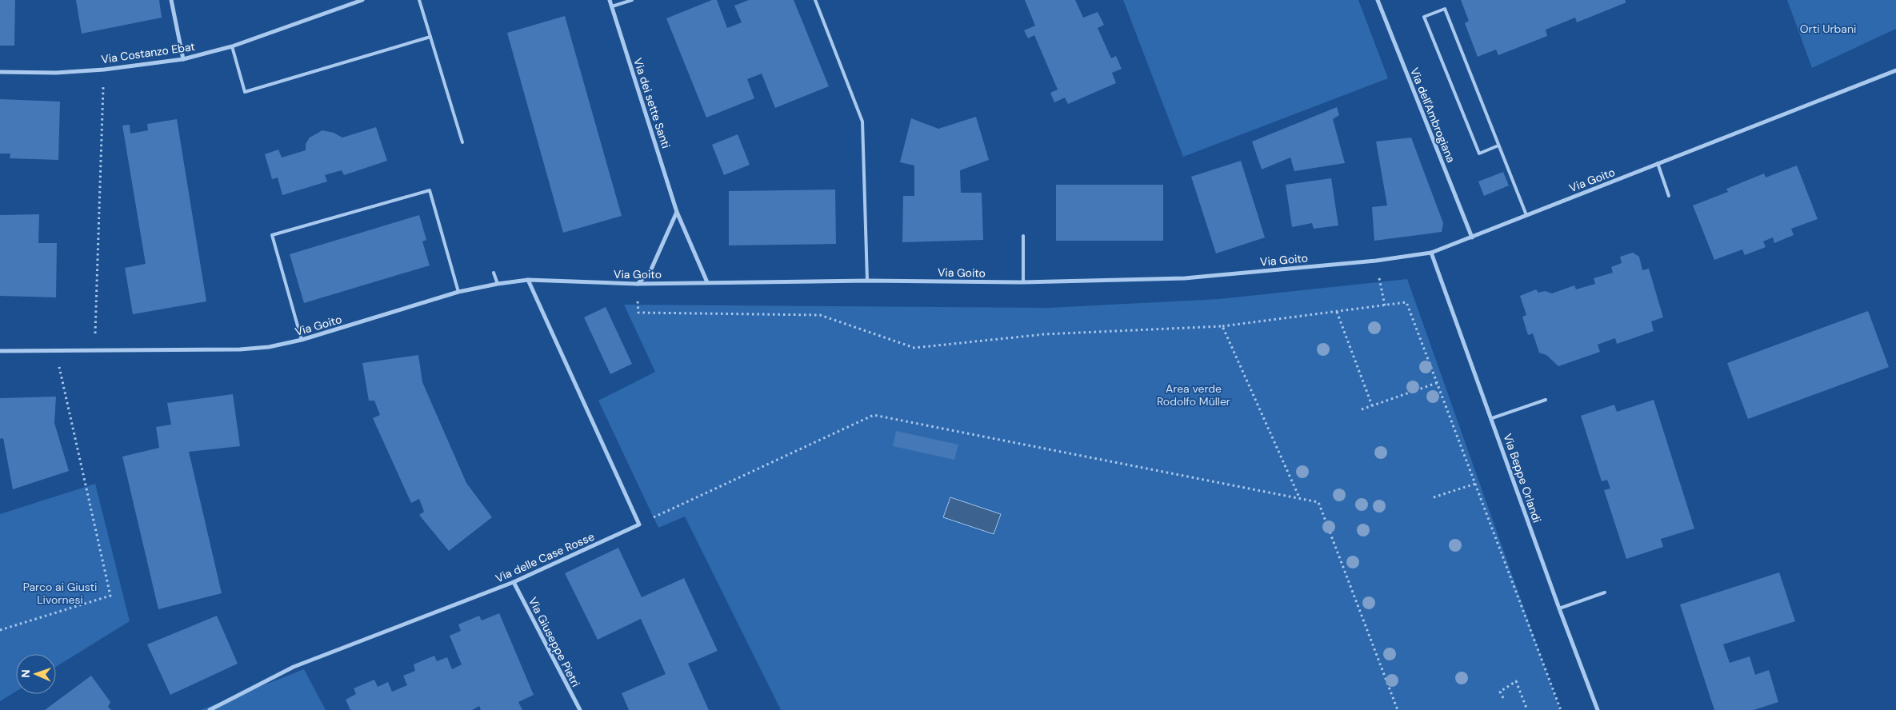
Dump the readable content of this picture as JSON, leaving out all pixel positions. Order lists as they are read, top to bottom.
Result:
{
  "streets": {
    "street": [
      "Via Costanzo Ebat",
      "Via dei sette Santi",
      "Via dell'Ambrogiana",
      "Via Goito",
      "Via Beppe Orlandi",
      "Via delle Case Rosse",
      "Via Giuseppe Pietri"
    ]
  },
  "crossings": [
    ["Via dei sette Santi", "Via Goito"],
    ["Via dell'Ambrogiana", "Via Goito"],
    ["Via Goito", "Via Beppe Orlandi"],
    ["Via delle Case Rosse", "Via Giuseppe Pietri"]
  ],
  "parks": ["Orti Urbani", "Area verde Rodolfo Müller", "Parco ai Giusti Livornesi"],
  "north": "left"
}
